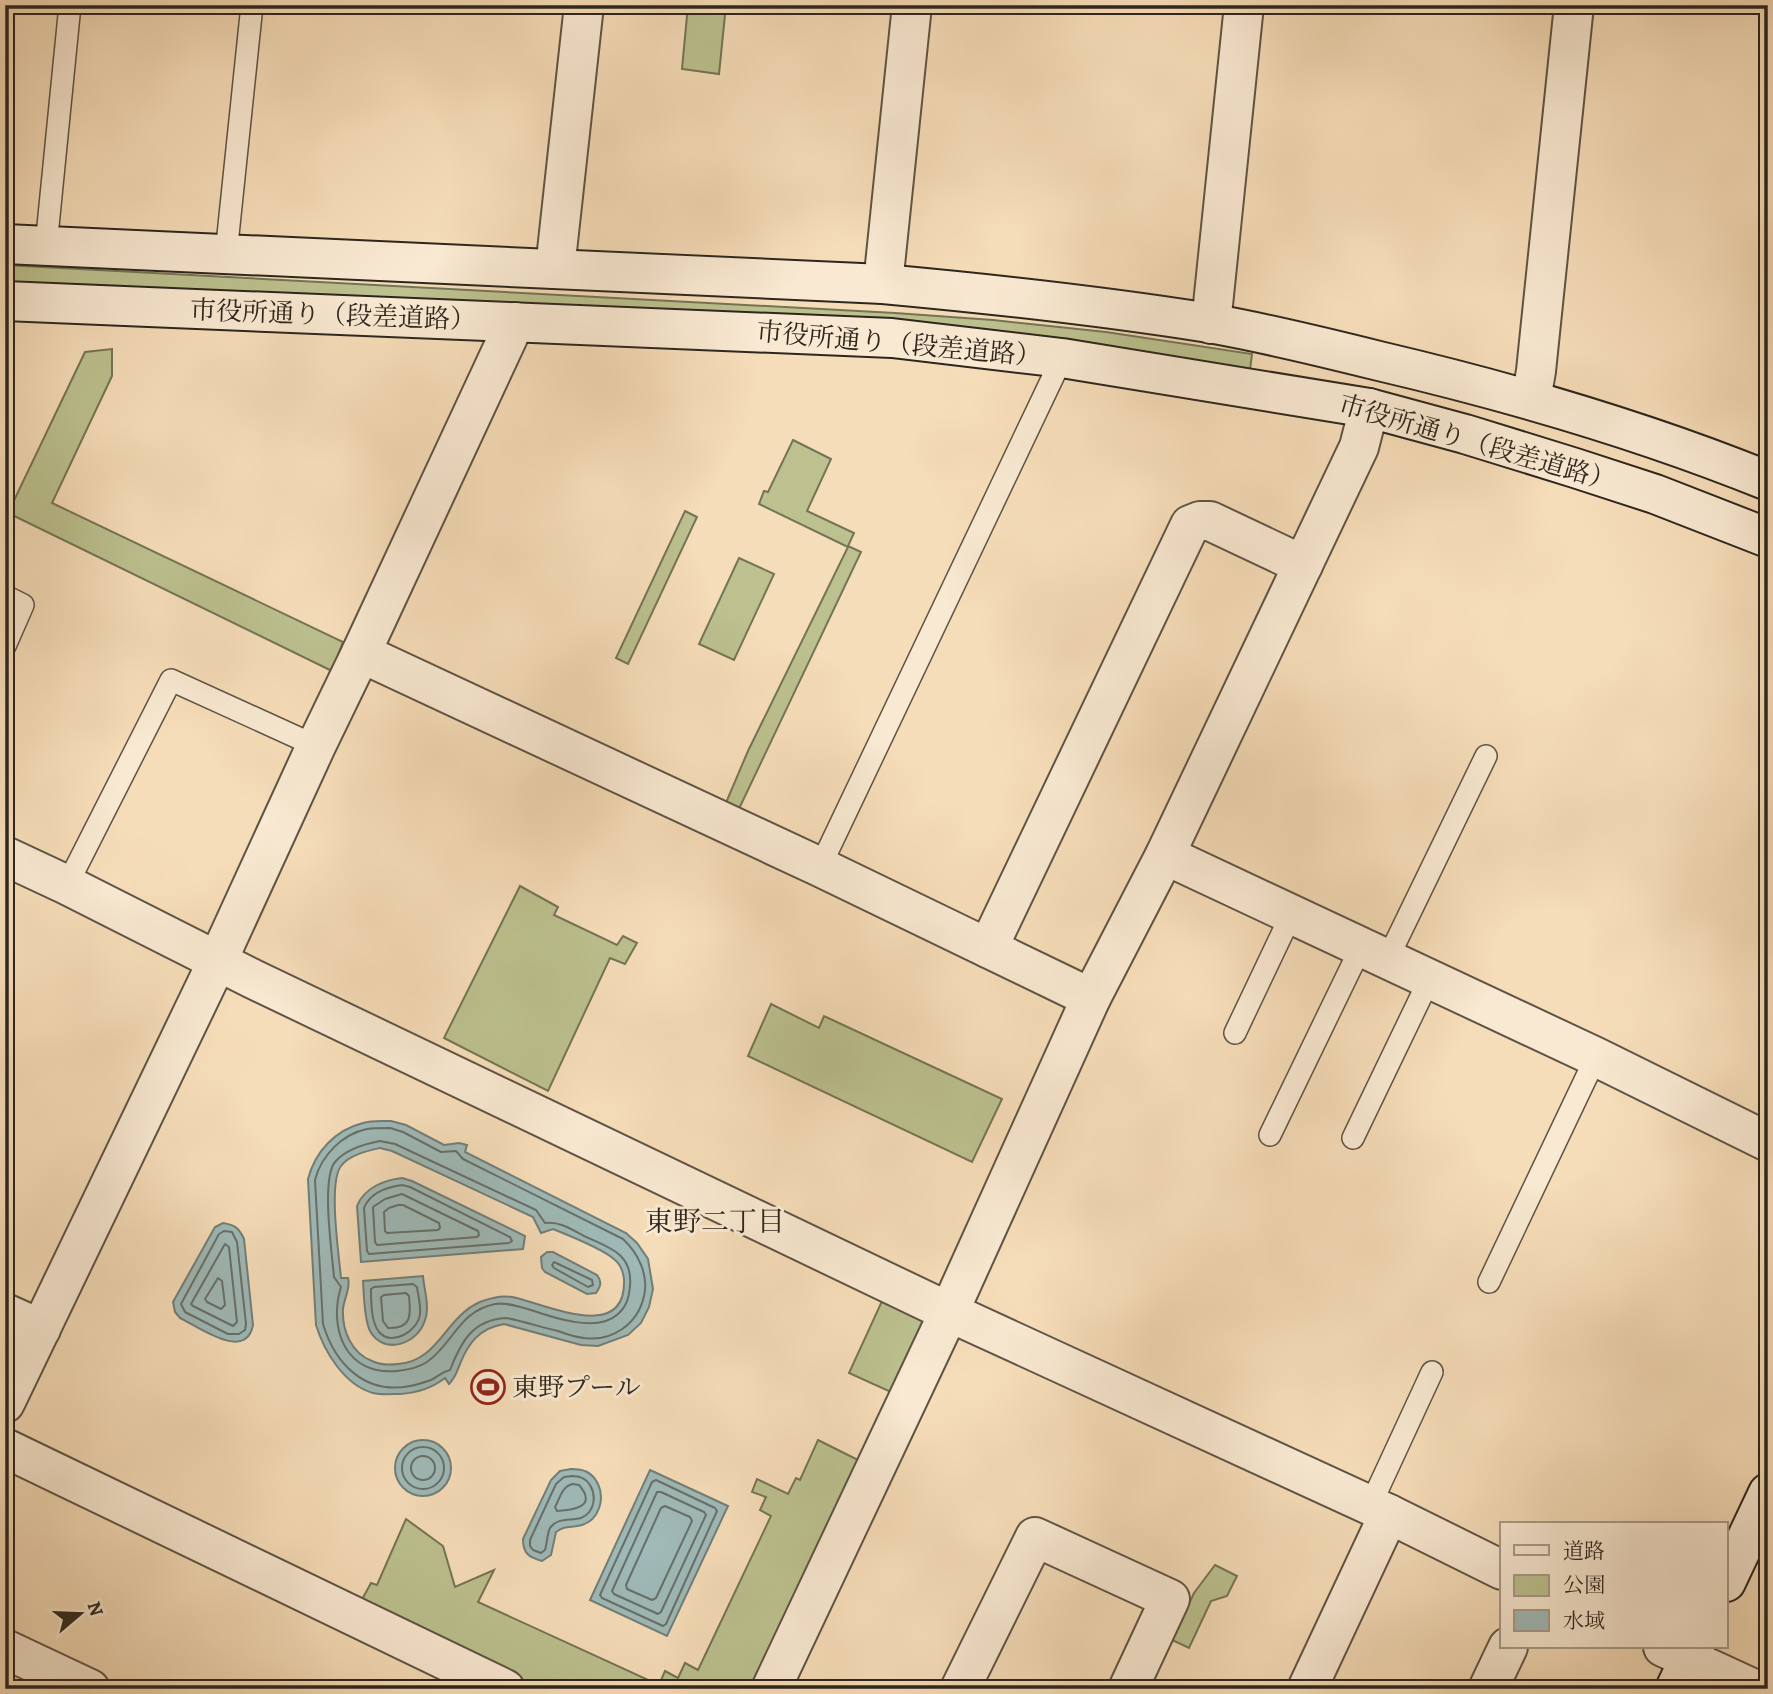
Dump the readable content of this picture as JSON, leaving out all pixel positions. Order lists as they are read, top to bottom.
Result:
{
  "streets": {
    "street": ["市役所通り（段差道路）"]
  },
  "districts": ["東野二丁目"],
  "places": {
    "sports": ["東野プール"]
  },
  "legend": ["道路", "公園", "水域"],
  "north": "right"
}
